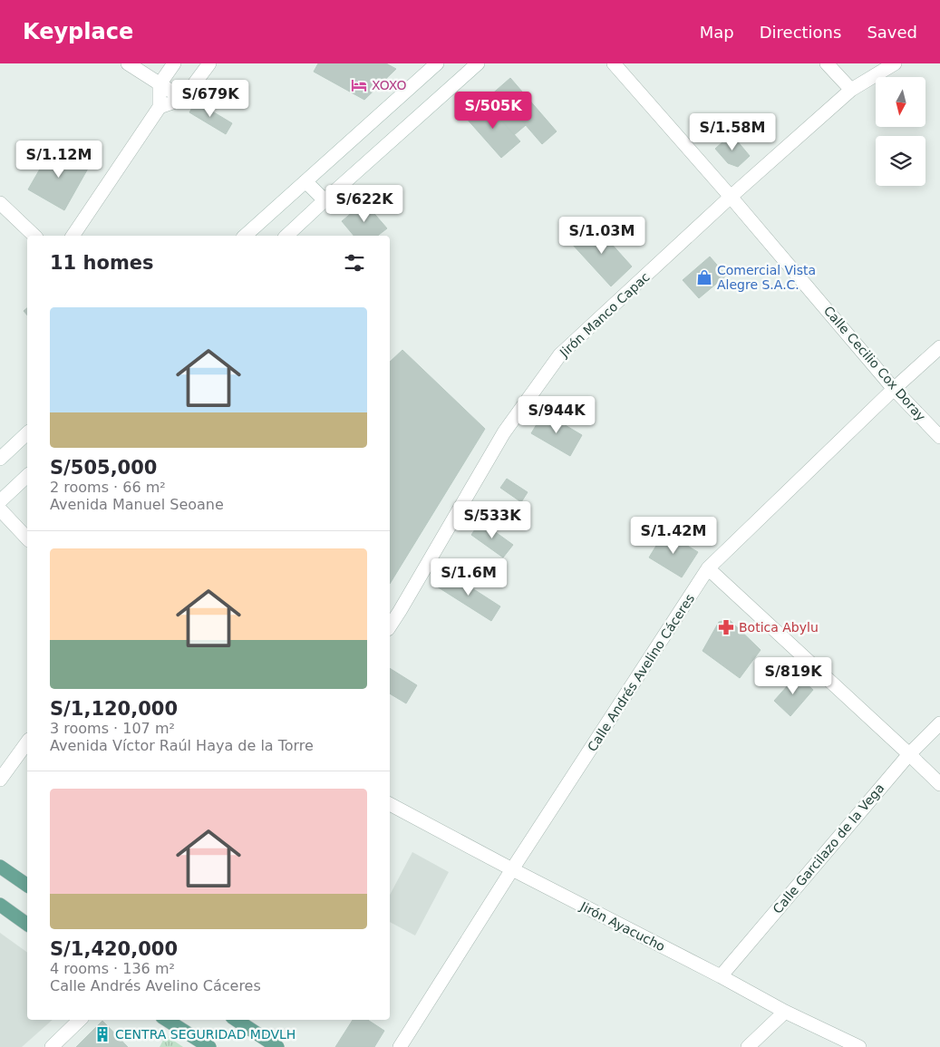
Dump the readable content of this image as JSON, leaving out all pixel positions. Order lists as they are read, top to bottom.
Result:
{
  "streets": {
    "street": [
      "Jirón Manco Capac",
      "Calle Cecilio Cox Doray",
      "Calle Andrés Avelino Cáceres",
      "Calle Garcilazo de la Vega",
      "Jirón Ayacucho"
    ]
  },
  "crossings": [
    ["Jirón Manco Capac", "Calle Cecilio Cox Doray"],
    ["Calle Cecilio Cox Doray", "Calle Andrés Avelino Cáceres"],
    ["Calle Andrés Avelino Cáceres", "Jirón Ayacucho"],
    ["Calle Garcilazo de la Vega", "Jirón Ayacucho"]
  ],
  "places": {
    "hotel": ["XOXO"],
    "shop": ["Comercial Vista Alegre S.A.C."],
    "pharmacy": ["Botica Abylu"],
    "building": ["CENTRA SEGURIDAD MDVLH"]
  },
  "north": "bottom",
  "page": {
    "header": "Keyplace",
    "nav": ["Map", "Directions", "Saved"],
    "price": [
      "S/679K",
      "S/505K",
      "S/1.58M",
      "S/1.12M",
      "S/622K",
      "S/1.03M",
      "S/944K",
      "S/533K",
      "S/1.42M",
      "S/1.6M",
      "S/819K"
    ],
    "heading": "11 homes",
    "list": [
      {
        "name": "S/505,000",
        "note": "2 rooms · 66 m² · Avenida Manuel Seoane"
      },
      {
        "name": "S/1,120,000",
        "note": "3 rooms · 107 m² · Avenida Víctor Raúl Haya de la Torre"
      },
      {
        "name": "S/1,420,000",
        "note": "4 rooms · 136 m² · Calle Andrés Avelino Cáceres"
      }
    ]
  }
}
